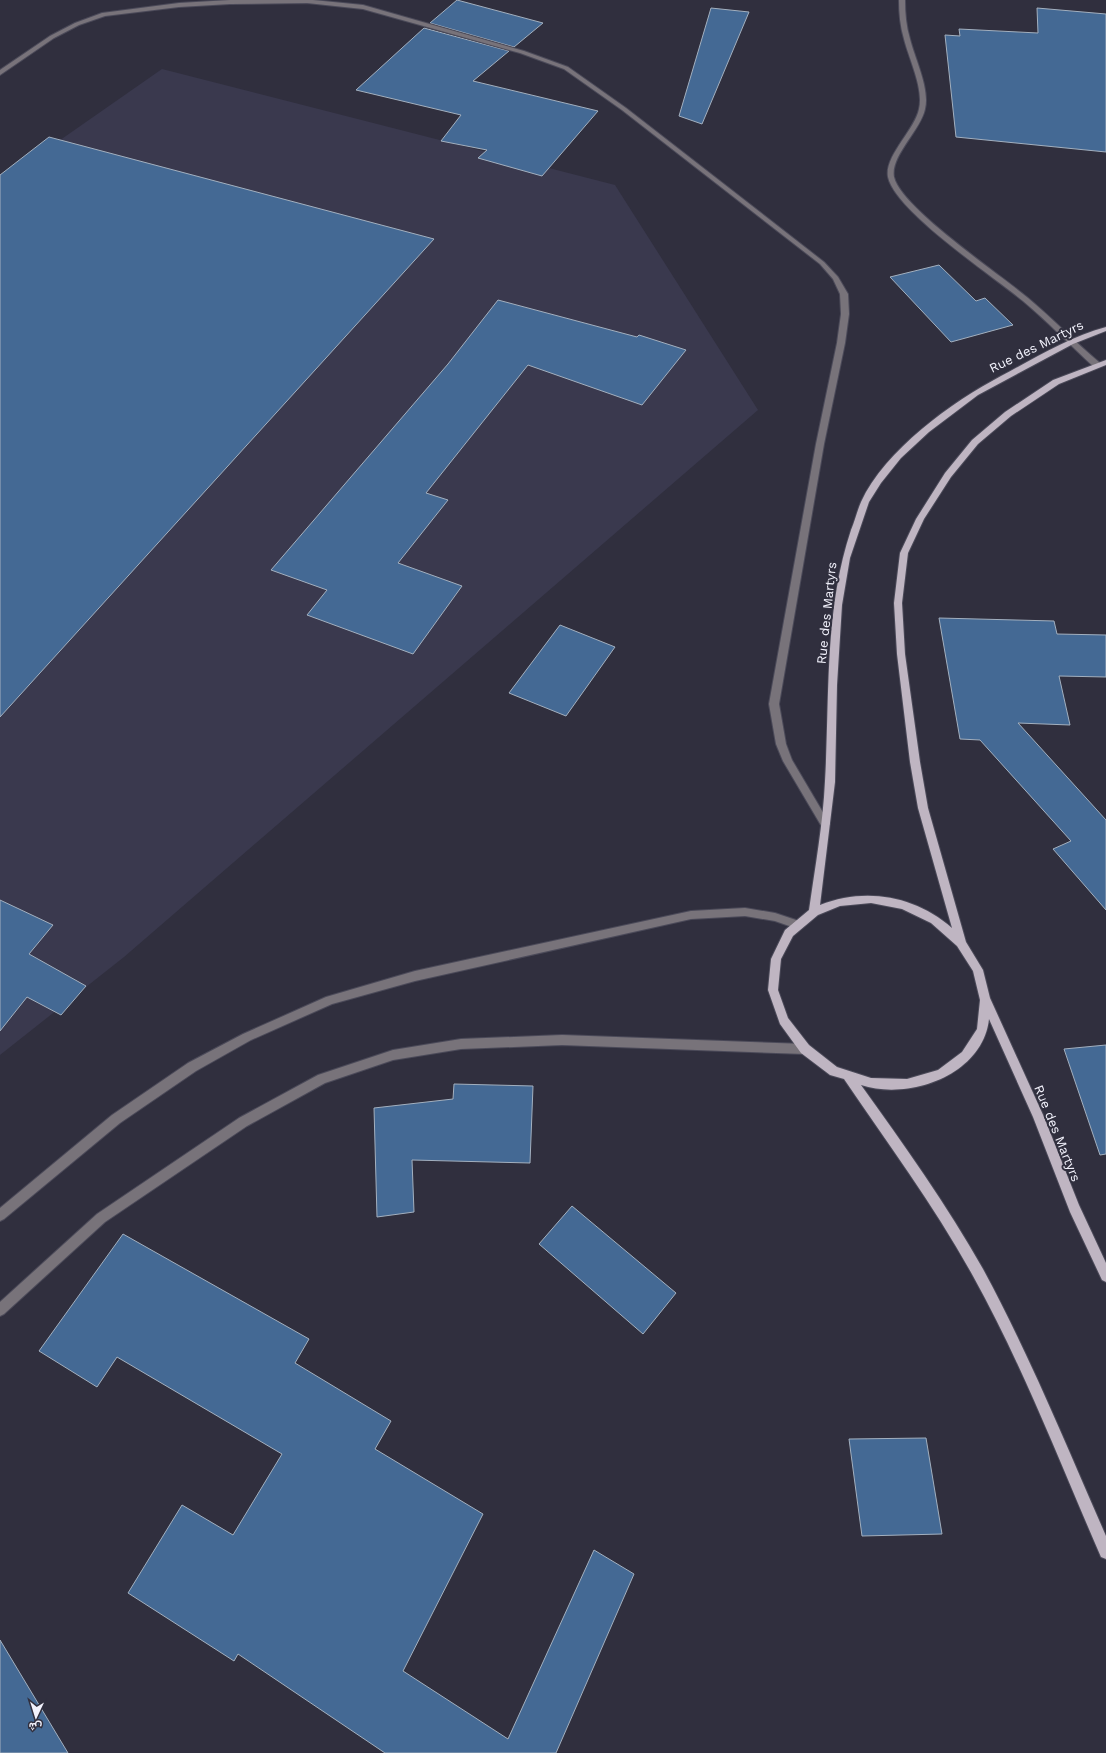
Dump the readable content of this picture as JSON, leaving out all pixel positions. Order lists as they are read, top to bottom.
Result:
{
  "streets": {
    "main road": ["Rue des Martyrs"]
  },
  "north": "bottom"
}
